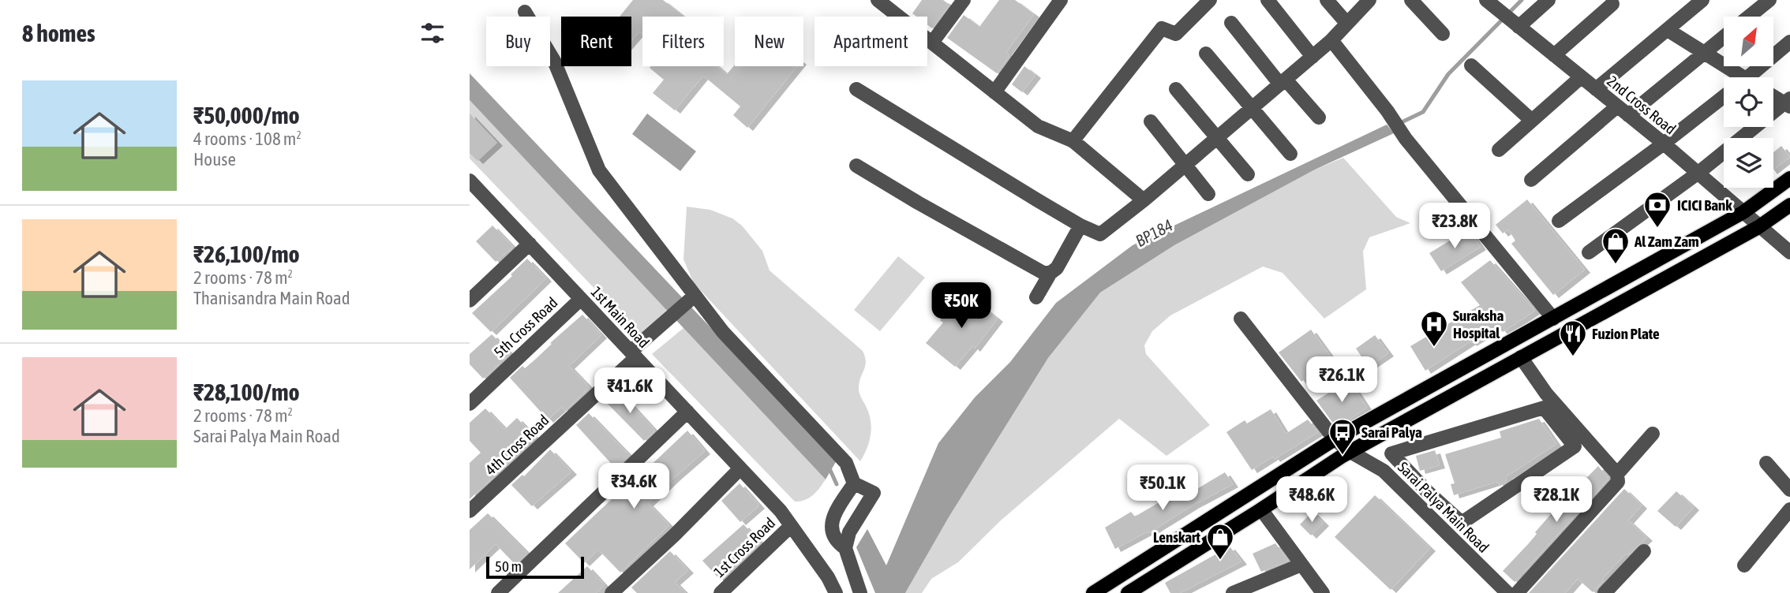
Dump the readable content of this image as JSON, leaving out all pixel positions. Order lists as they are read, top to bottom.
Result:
{
  "streets": {
    "street": [
      "2nd Cross Road",
      "1st Main Road",
      "5th Cross Road",
      "4th Cross Road",
      "Sarai Palya Main Road",
      "1st Cross Road"
    ]
  },
  "crossings": [
    ["1st Main Road", "5th Cross Road"],
    ["1st Main Road", "4th Cross Road"],
    ["1st Main Road", "1st Cross Road"]
  ],
  "water": ["BP184"],
  "places": {
    "bank": ["ICICI Bank"],
    "shop": ["Al Zam Zam", "Lenskart"],
    "hospital": ["Suraksha Hospital"],
    "restaurant": ["Fuzion Plate"],
    "bus stop": ["Sarai Palya"]
  },
  "scale_bar": "50 m",
  "north": "top right",
  "page": {
    "heading": "8 homes",
    "chip": [
      "Buy",
      "Rent",
      "Filters",
      "New",
      "Apartment"
    ],
    "list": [
      {
        "name": "₹50,000/mo",
        "note": "4 rooms · 108 m² · House"
      },
      {
        "name": "₹26,100/mo",
        "note": "2 rooms · 78 m² · Thanisandra Main Road"
      },
      {
        "name": "₹28,100/mo",
        "note": "2 rooms · 78 m² · Sarai Palya Main Road"
      }
    ],
    "price": [
      "₹23.8K",
      "₹50K",
      "₹26.1K",
      "₹41.6K",
      "₹34.6K",
      "₹50.1K",
      "₹48.6K",
      "₹28.1K"
    ],
    "scale": "50 m"
  }
}
